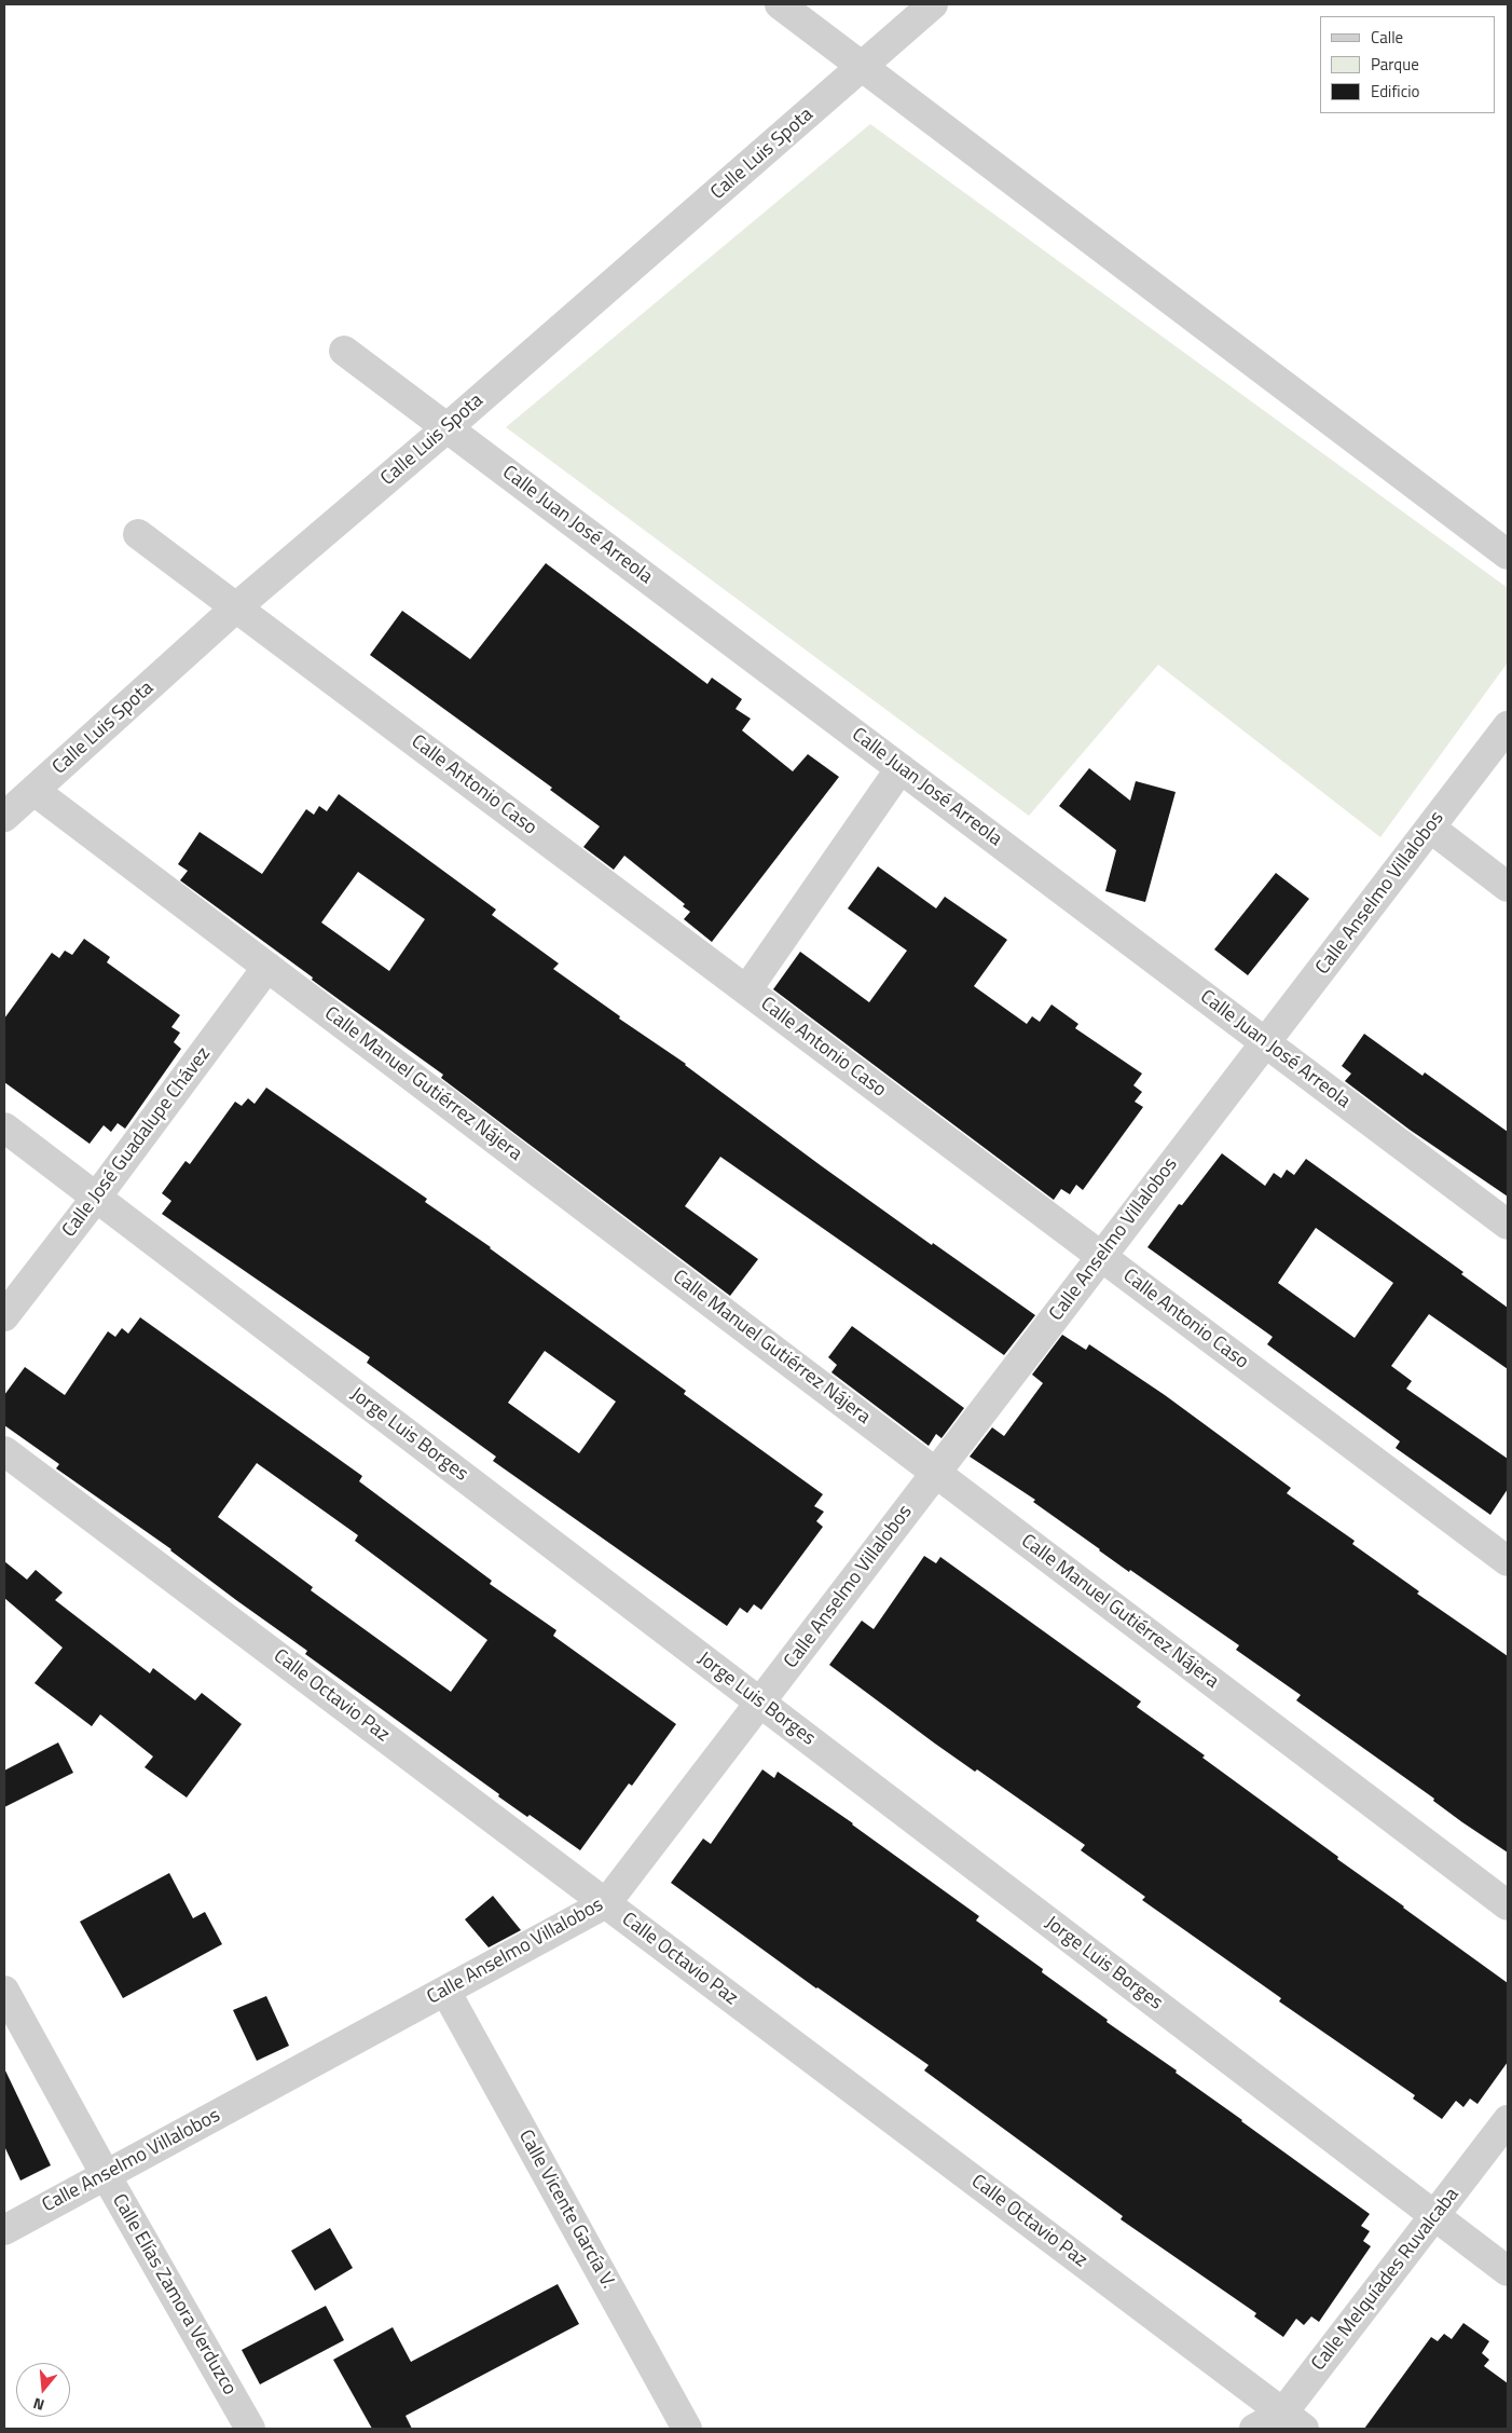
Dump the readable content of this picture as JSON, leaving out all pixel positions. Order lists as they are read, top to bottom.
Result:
{
  "streets": {
    "street": [
      "Calle Luis Spota",
      "Calle Juan José Arreola",
      "Calle Antonio Caso",
      "Calle Anselmo Villalobos",
      "Calle Manuel Gutiérrez Nájera",
      "Calle José Guadalupe Chávez",
      "Jorge Luis Borges",
      "Calle Octavio Paz",
      "Calle Vicente García V.",
      "Calle Melquíades Ruvalcaba",
      "Calle Elías Zamora Verduzco"
    ]
  },
  "crossings": [
    ["Calle Luis Spota", "Calle Juan José Arreola"],
    ["Calle Luis Spota", "Calle Antonio Caso"],
    ["Calle Luis Spota", "Calle Manuel Gutiérrez Nájera"],
    ["Calle Juan José Arreola", "Calle Anselmo Villalobos"],
    ["Calle Antonio Caso", "Calle Anselmo Villalobos"],
    ["Calle Anselmo Villalobos", "Calle Manuel Gutiérrez Nájera"],
    ["Calle Anselmo Villalobos", "Jorge Luis Borges"],
    ["Calle Anselmo Villalobos", "Calle Octavio Paz"],
    ["Calle Anselmo Villalobos", "Calle Vicente García V."],
    ["Calle Anselmo Villalobos", "Calle Elías Zamora Verduzco"],
    ["Calle Manuel Gutiérrez Nájera", "Calle José Guadalupe Chávez"],
    ["Calle José Guadalupe Chávez", "Jorge Luis Borges"],
    ["Jorge Luis Borges", "Calle Melquíades Ruvalcaba"],
    ["Calle Octavio Paz", "Calle Melquíades Ruvalcaba"]
  ],
  "legend": ["Calle", "Parque", "Edificio"],
  "north": "bottom"
}
